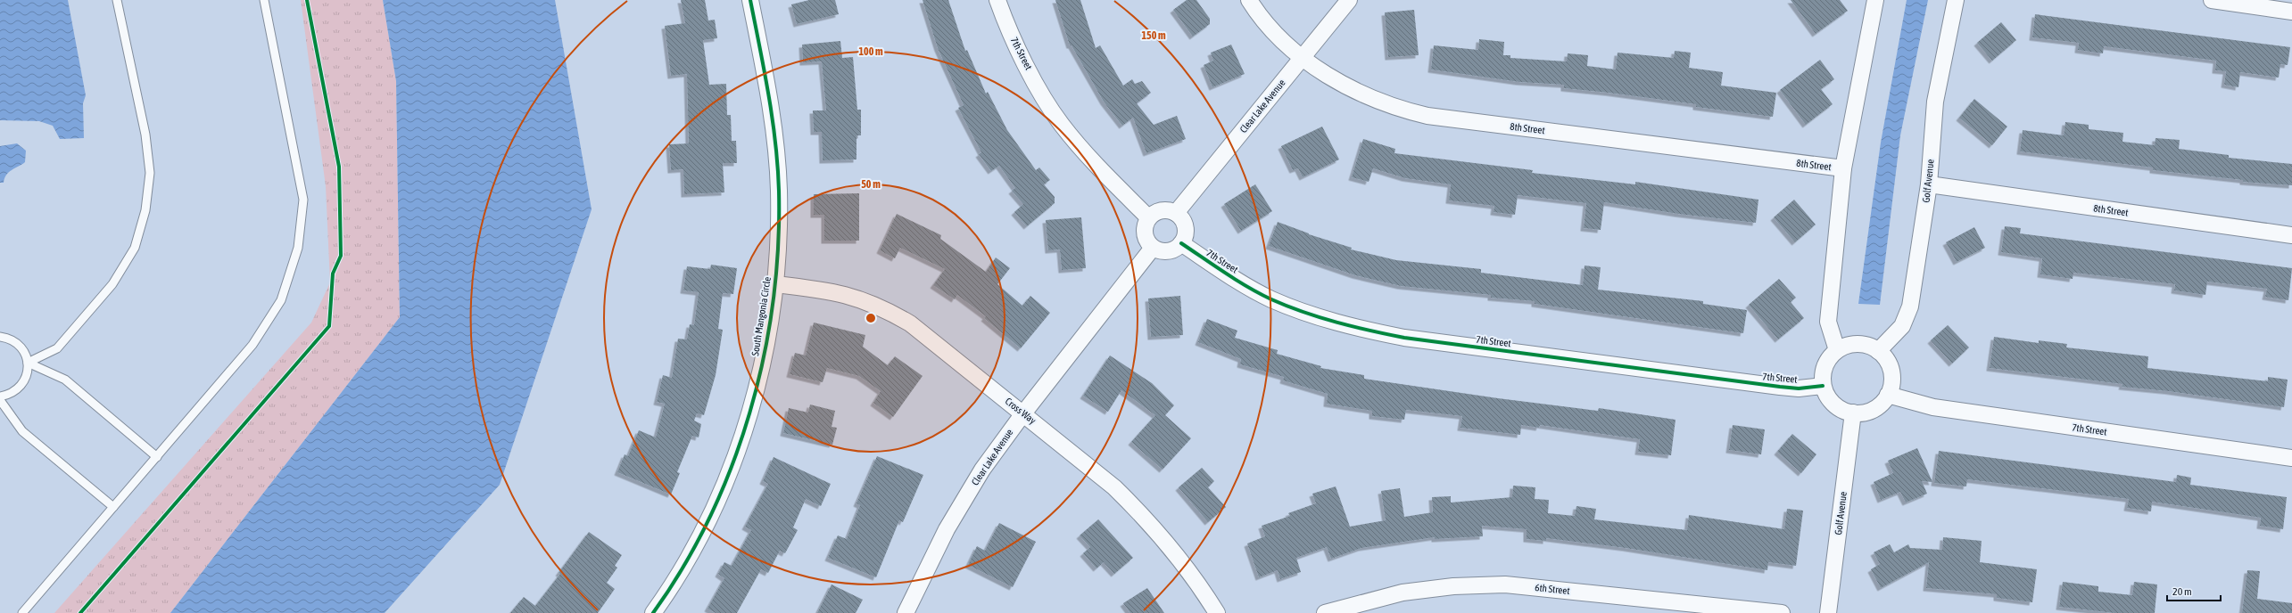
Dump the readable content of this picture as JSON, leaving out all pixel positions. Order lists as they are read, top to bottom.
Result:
{
  "streets": {
    "street": [
      "7th Street",
      "Clear Lake Avenue",
      "8th Street",
      "Golf Avenue",
      "South Mangonia Circle",
      "Cross Way",
      "6th Street"
    ]
  },
  "crossings": [
    ["7th Street", "Clear Lake Avenue"],
    ["7th Street", "Golf Avenue"],
    ["Clear Lake Avenue", "8th Street"],
    ["Clear Lake Avenue", "Cross Way"],
    ["8th Street", "Golf Avenue"],
    ["South Mangonia Circle", "Cross Way"]
  ],
  "scale_bar": "20 m",
  "rings": ["150 m", "100 m", "50 m"]
}
